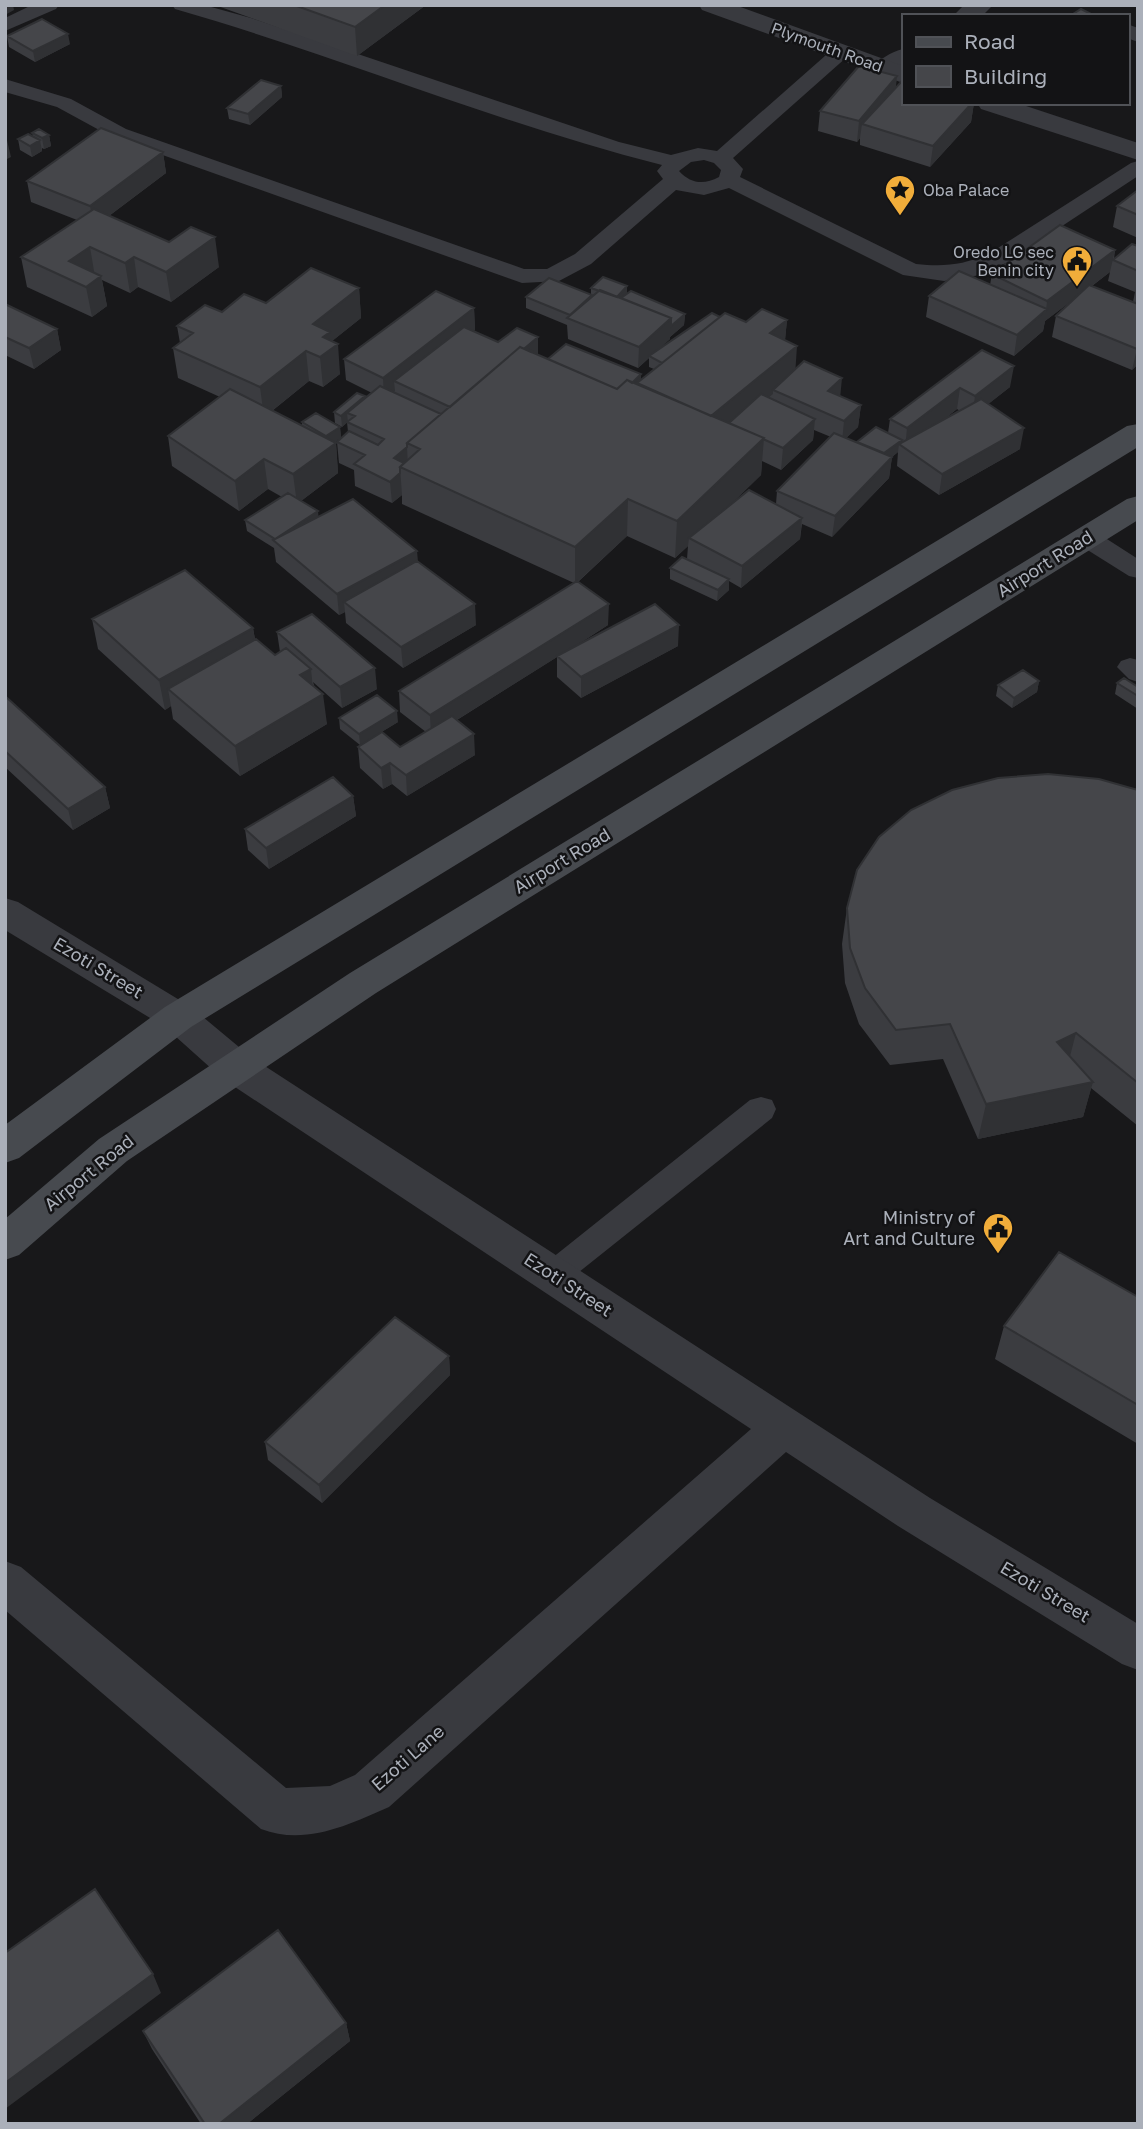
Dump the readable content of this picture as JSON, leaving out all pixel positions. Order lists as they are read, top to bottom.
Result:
{
  "streets": {
    "main road": ["Airport Road"],
    "street": ["Plymouth Road", "Ezoti Street", "Ezoti Lane"]
  },
  "crossings": [
    ["Airport Road", "Ezoti Street"],
    ["Ezoti Street", "Ezoti Lane"]
  ],
  "places": {
    "place": ["Oba Palace"],
    "public building": ["Oredo LG sec Benin city", "Ministry of Art and Culture"]
  },
  "legend": ["Road", "Building"]
}
